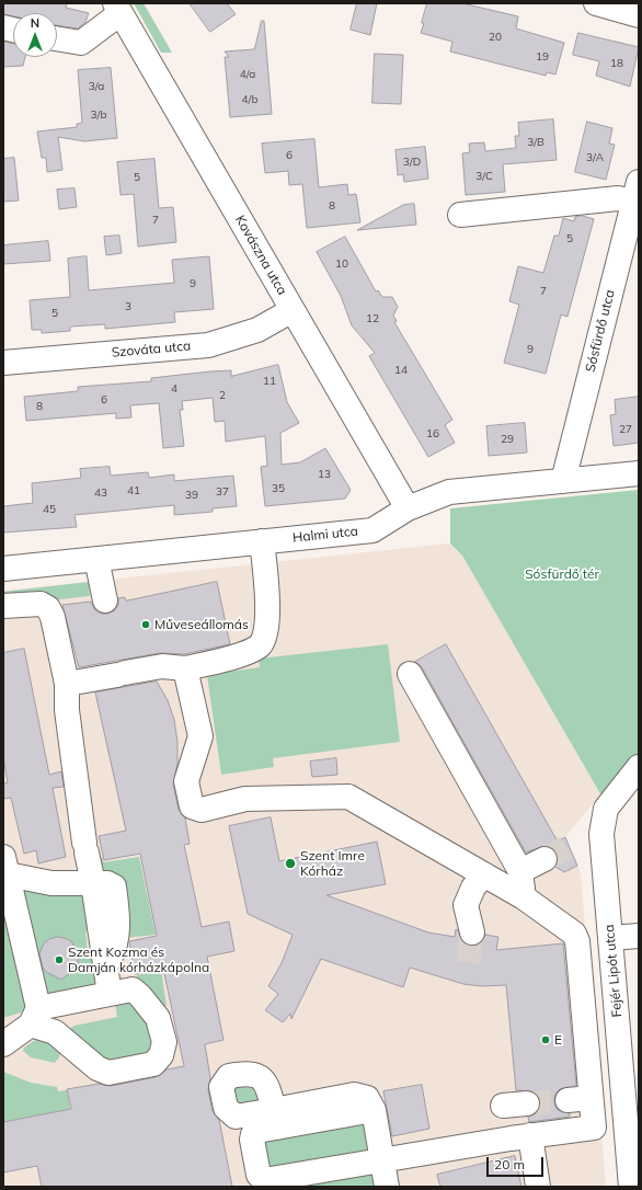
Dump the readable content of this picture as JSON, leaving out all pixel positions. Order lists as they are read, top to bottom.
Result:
{
  "streets": {
    "street": [
      "Kovászna utca",
      "Sósfürdő utca",
      "Szováta utca",
      "Halmi utca",
      "Fejér Lipót utca"
    ]
  },
  "crossings": [
    ["Kovászna utca", "Szováta utca"],
    ["Kovászna utca", "Halmi utca"],
    ["Sósfürdő utca", "Halmi utca"]
  ],
  "parks": ["Sósfürdő tér"],
  "places": [
    "Műveseállomás",
    "Szent Imre Kórház",
    "Szent Kozma és Damján kórházkápolna",
    "E"
  ],
  "house_numbers": [
    "20",
    "19",
    "18",
    "4/a",
    "3/a",
    "4/b",
    "3/b",
    "3/B",
    "6",
    "3/A",
    "3/D",
    "3/C",
    "5",
    "8",
    "7",
    "5",
    "10",
    "9",
    "7",
    "3",
    "5",
    "12",
    "9",
    "14",
    "11",
    "4",
    "2",
    "6",
    "8",
    "27",
    "16",
    "29",
    "13",
    "35",
    "41",
    "37",
    "43",
    "39",
    "45"
  ],
  "scale_bar": "20 m",
  "north": "top"
}
